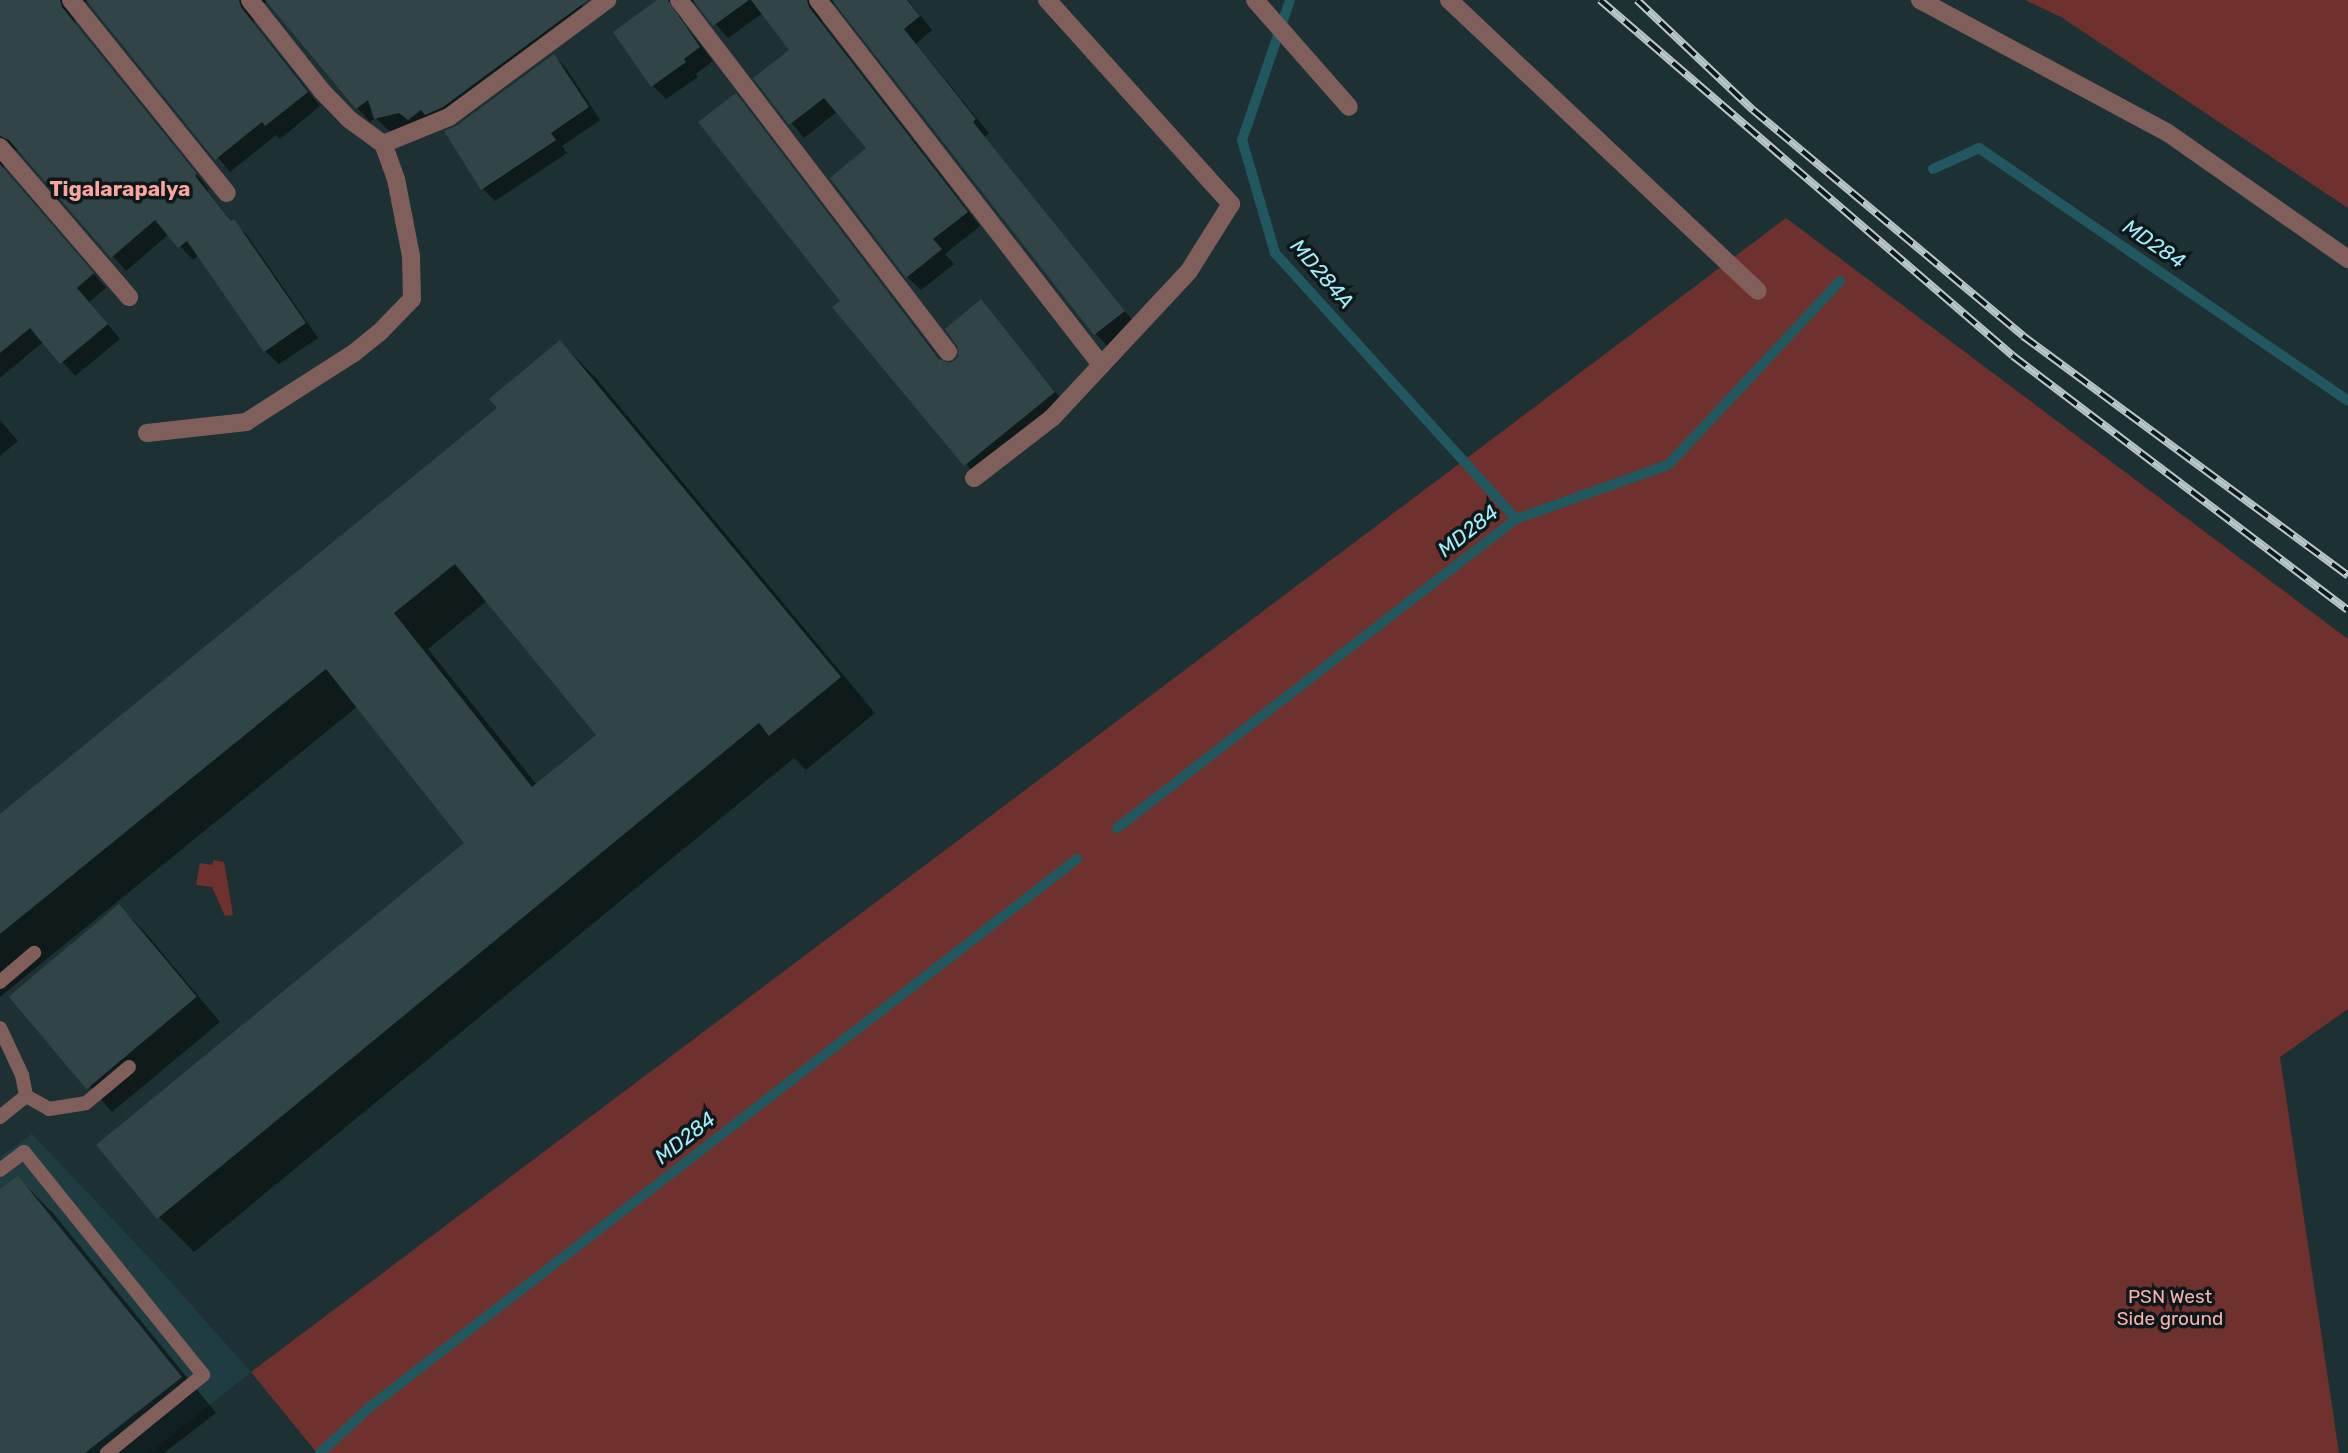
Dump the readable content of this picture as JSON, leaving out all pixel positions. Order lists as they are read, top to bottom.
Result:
{
  "districts": ["Tigalarapalya"],
  "water": ["MD284", "MD284A"],
  "parks": ["PSN West Side ground"]
}
